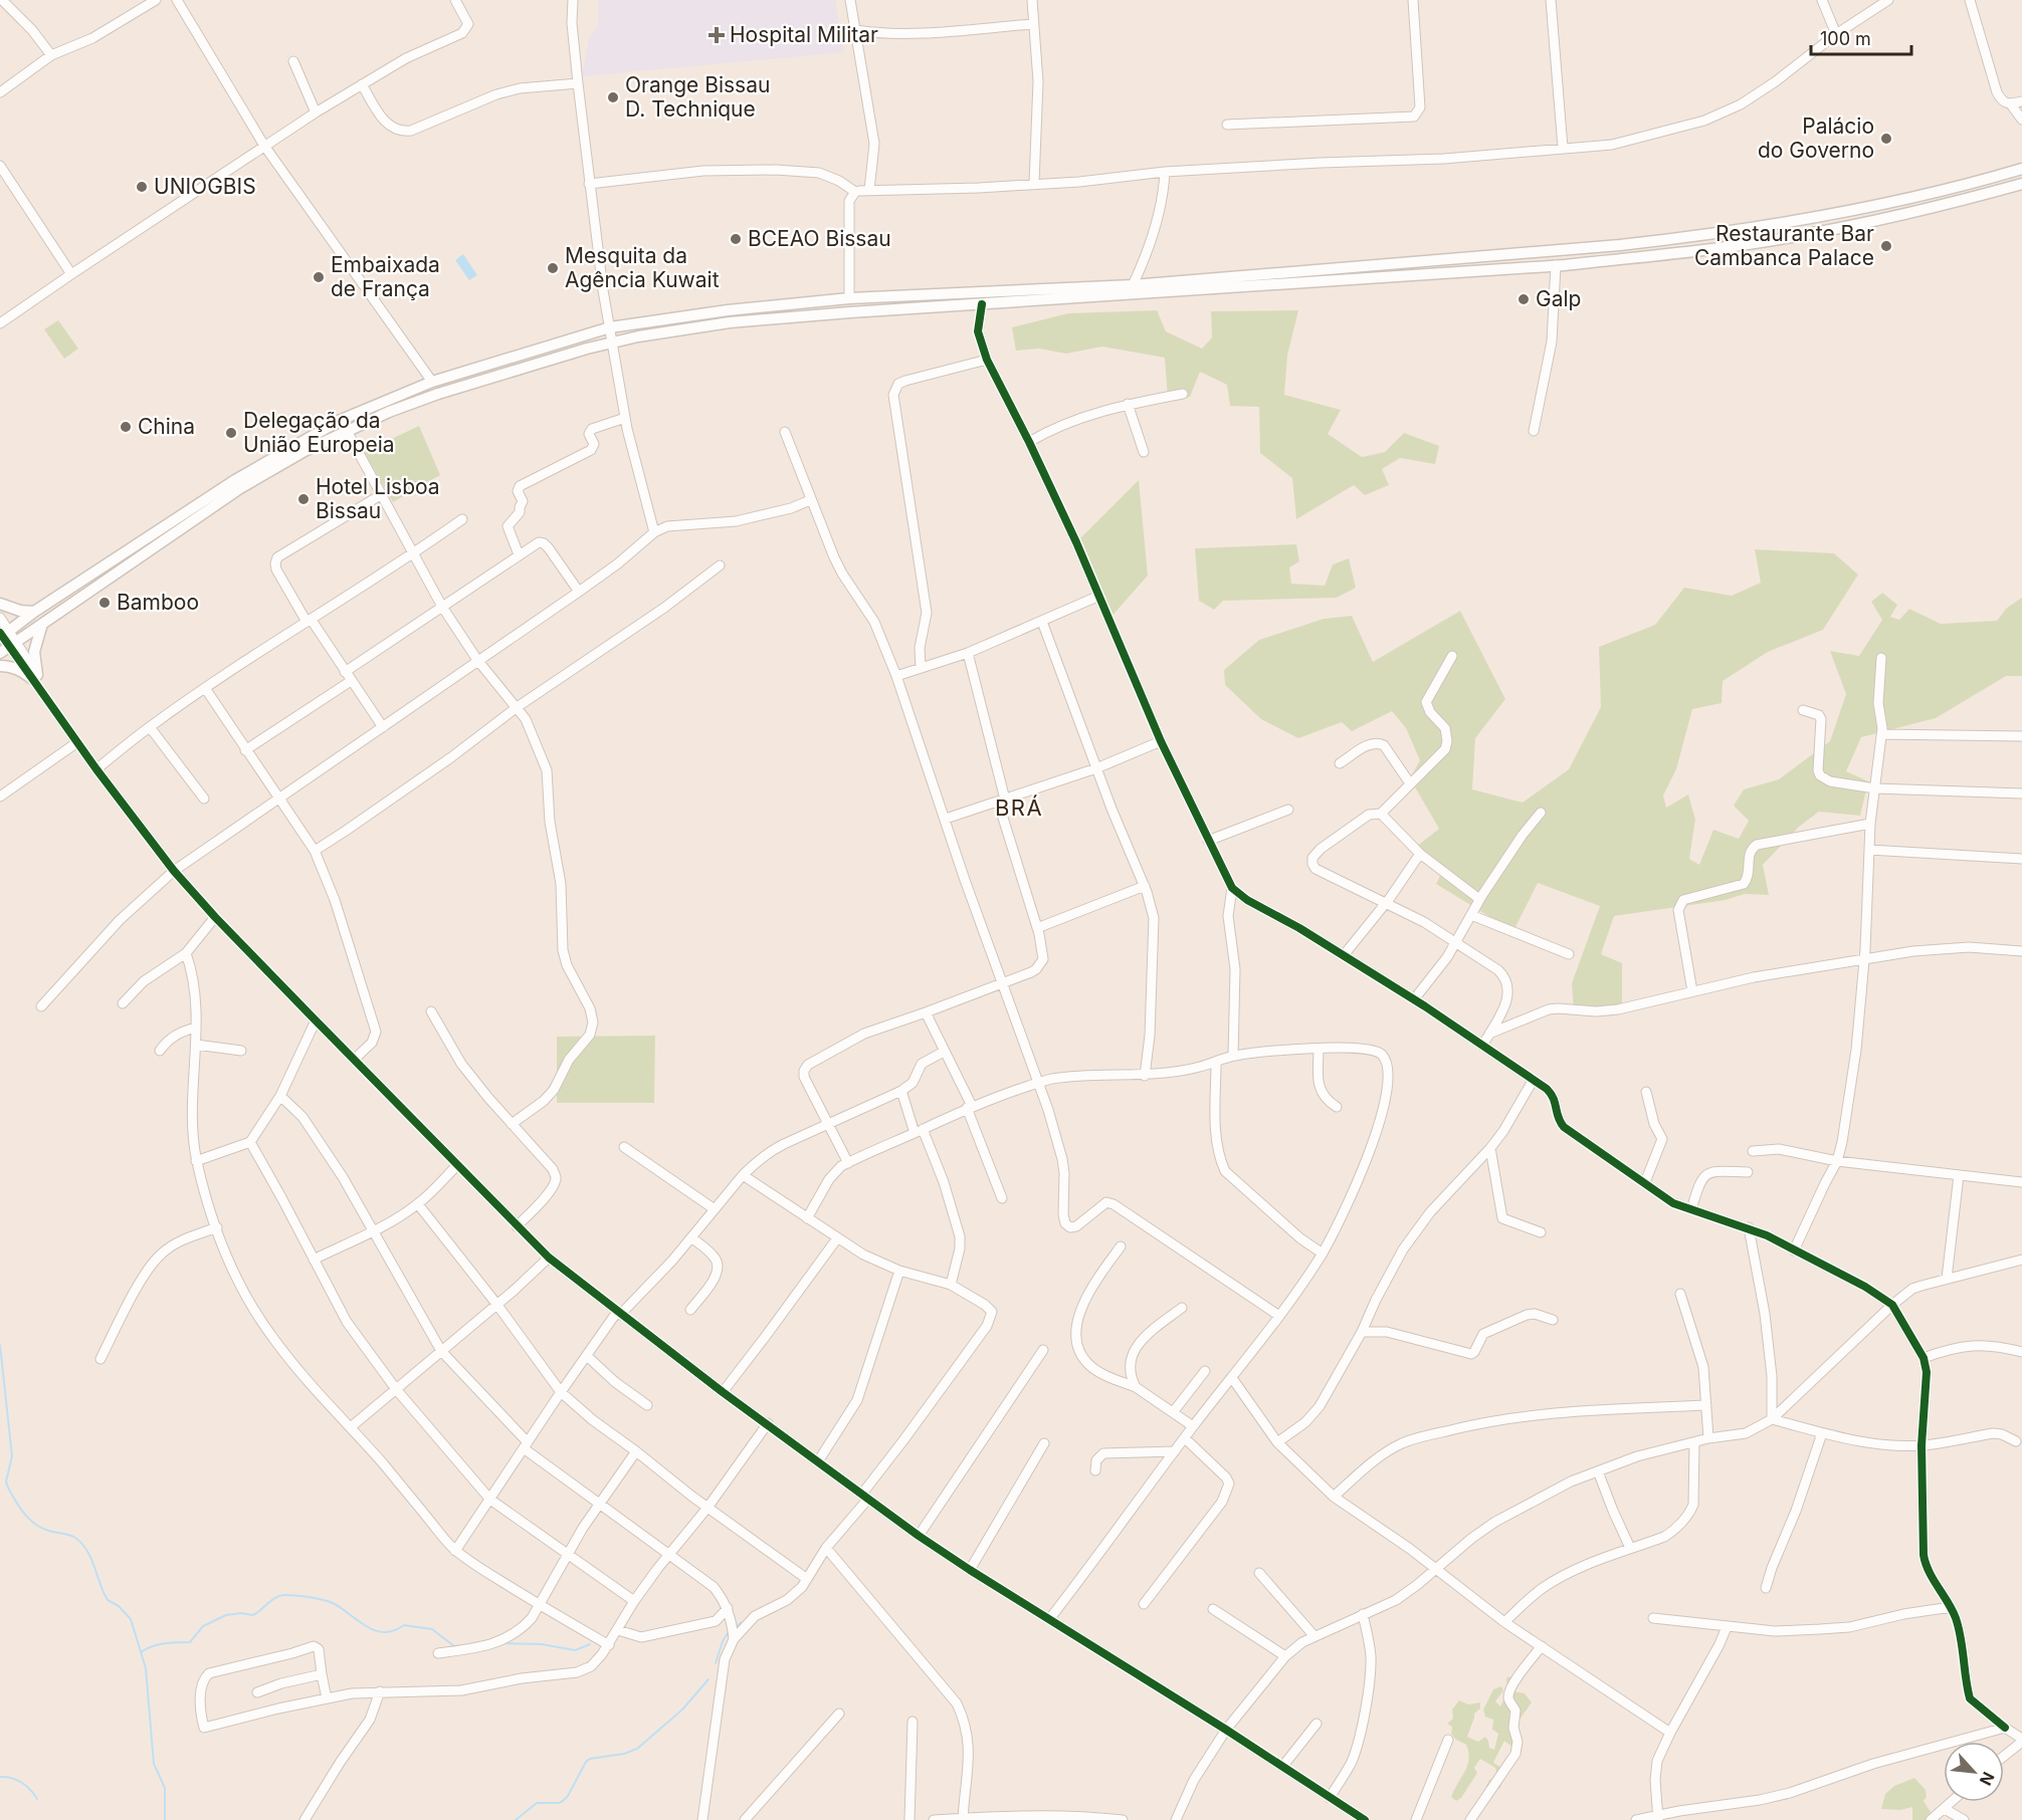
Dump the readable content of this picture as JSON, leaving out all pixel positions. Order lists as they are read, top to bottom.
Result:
{
  "districts": ["BRÁ"],
  "places": {
    "health": ["Hospital Militar"],
    "other": [
      "Orange Bissau D. Technique",
      "Palácio do Governo",
      "UNIOGBIS",
      "BCEAO Bissau",
      "Restaurante Bar Cambanca Palace",
      "Mesquita da Agência Kuwait",
      "Embaixada de França",
      "Galp",
      "China",
      "Delegação da União Europeia",
      "Hotel Lisboa Bissau",
      "Bamboo"
    ]
  },
  "scale_bar": "100 m",
  "north": "bottom right"
}
